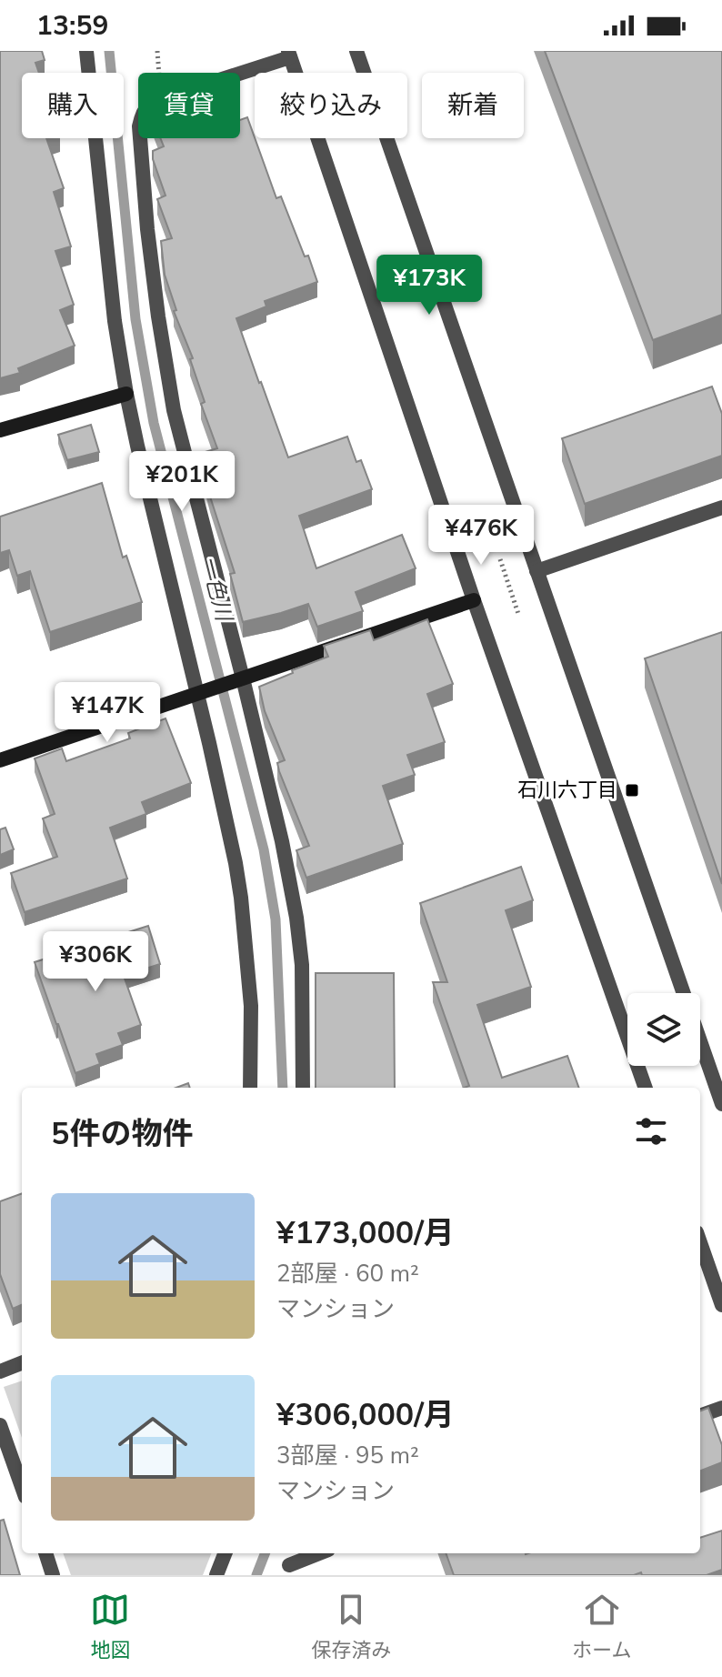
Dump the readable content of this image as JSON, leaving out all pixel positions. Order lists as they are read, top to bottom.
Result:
{
  "water": ["一色川"],
  "places": {
    "transit": ["石川六丁目"]
  },
  "page": {
    "status": "13:59",
    "chip": [
      "購入",
      "賃貸",
      "絞り込み",
      "新着"
    ],
    "price": [
      "¥173K",
      "¥201K",
      "¥476K",
      "¥147K",
      "¥306K"
    ],
    "heading": "5件の物件",
    "list": [
      {
        "name": "¥173,000/月",
        "note": "2部屋 · 60 m² · マンション"
      },
      {
        "name": "¥306,000/月",
        "note": "3部屋 · 95 m² · マンション"
      }
    ],
    "tabs": ["地図", "保存済み", "ホーム"]
  }
}
